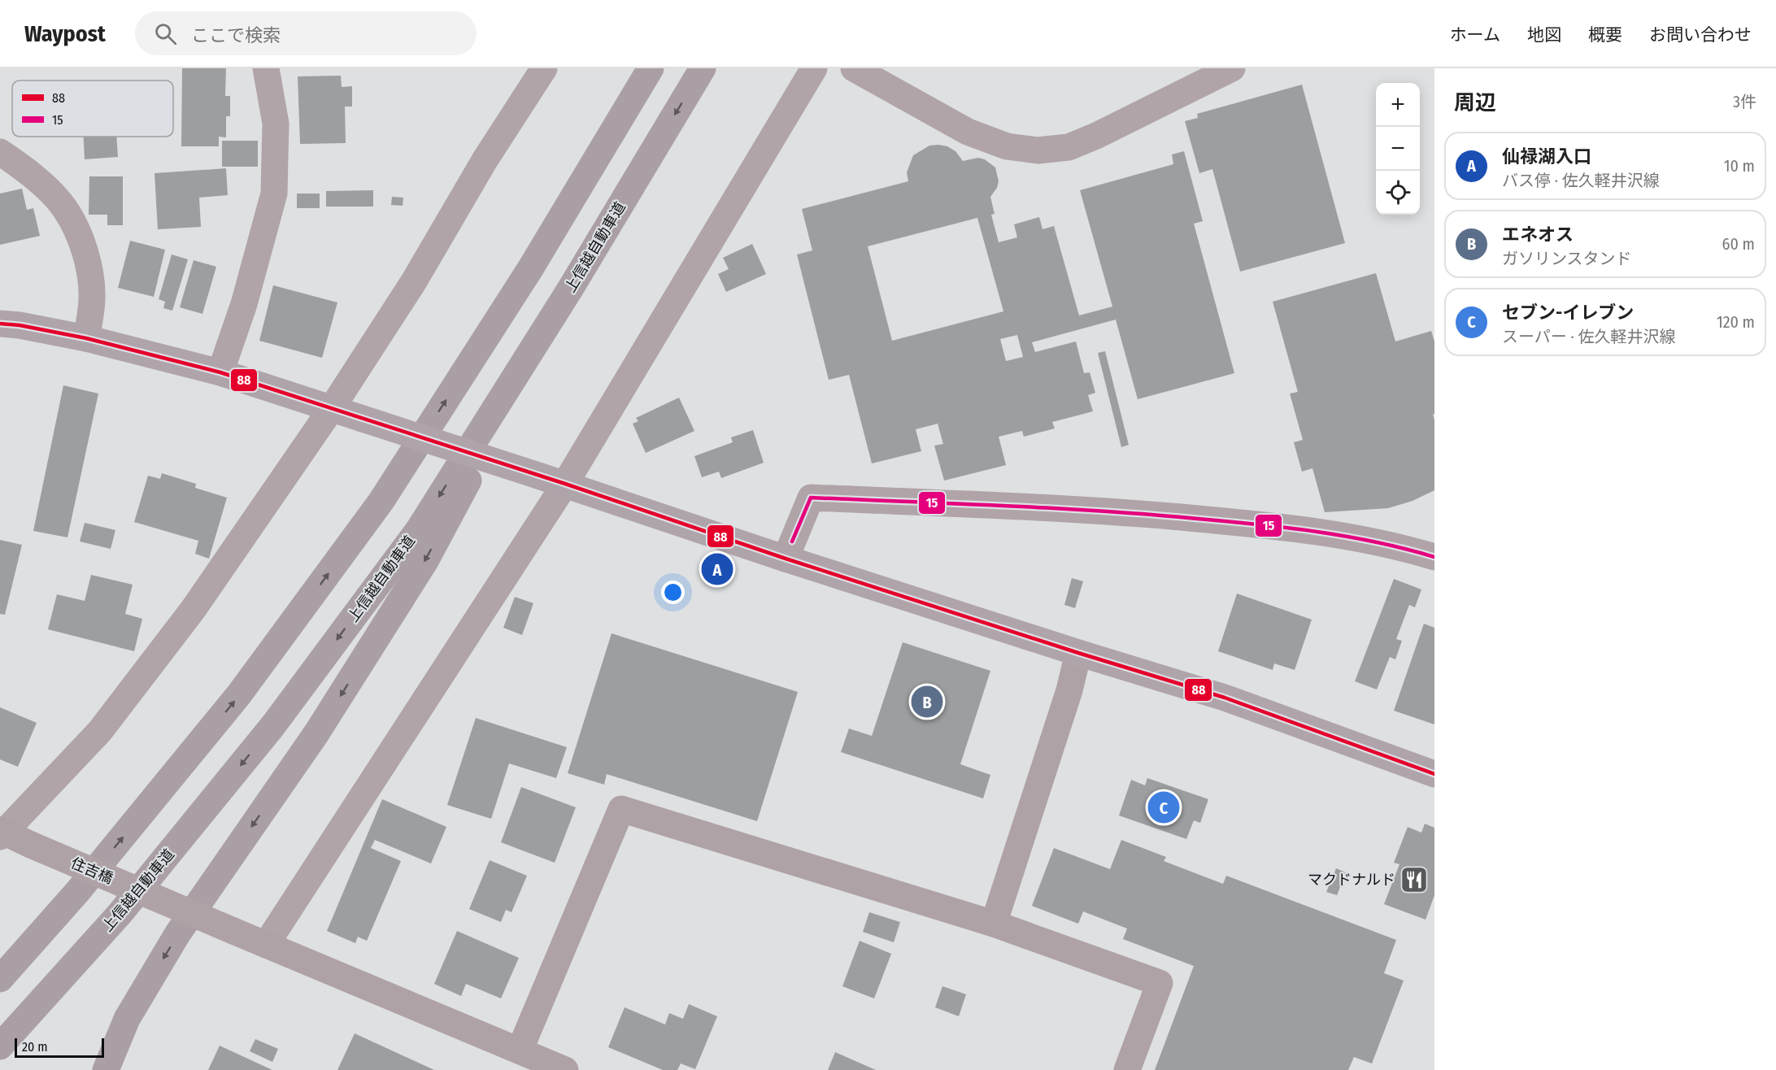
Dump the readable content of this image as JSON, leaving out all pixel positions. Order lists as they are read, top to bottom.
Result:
{
  "streets": {
    "highway": ["上信越自動車道"],
    "street": ["住吉橋"]
  },
  "places": {
    "restaurant": ["マクドナルド"]
  },
  "lines": ["transit line 88", "transit line 15"],
  "legend": ["88", "15"],
  "scale_bar": "20 m",
  "page": {
    "header": "Waypost",
    "search": "ここで検索",
    "nav": [
      "ホーム",
      "地図",
      "概要",
      "お問い合わせ"
    ],
    "heading": ["周辺", "3件"],
    "map_buttons": ["+", "−"],
    "list": [
      {
        "mark": "A",
        "name": "仙禄湖入口",
        "note": "バス停 · 佐久軽井沢線",
        "value": "10 m"
      },
      {
        "mark": "B",
        "name": "エネオス",
        "note": "ガソリンスタンド",
        "value": "60 m"
      },
      {
        "mark": "C",
        "name": "セブン-イレブン",
        "note": "スーパー · 佐久軽井沢線",
        "value": "120 m"
      }
    ],
    "pins": ["A", "B", "C"],
    "scale": "20 m"
  }
}
